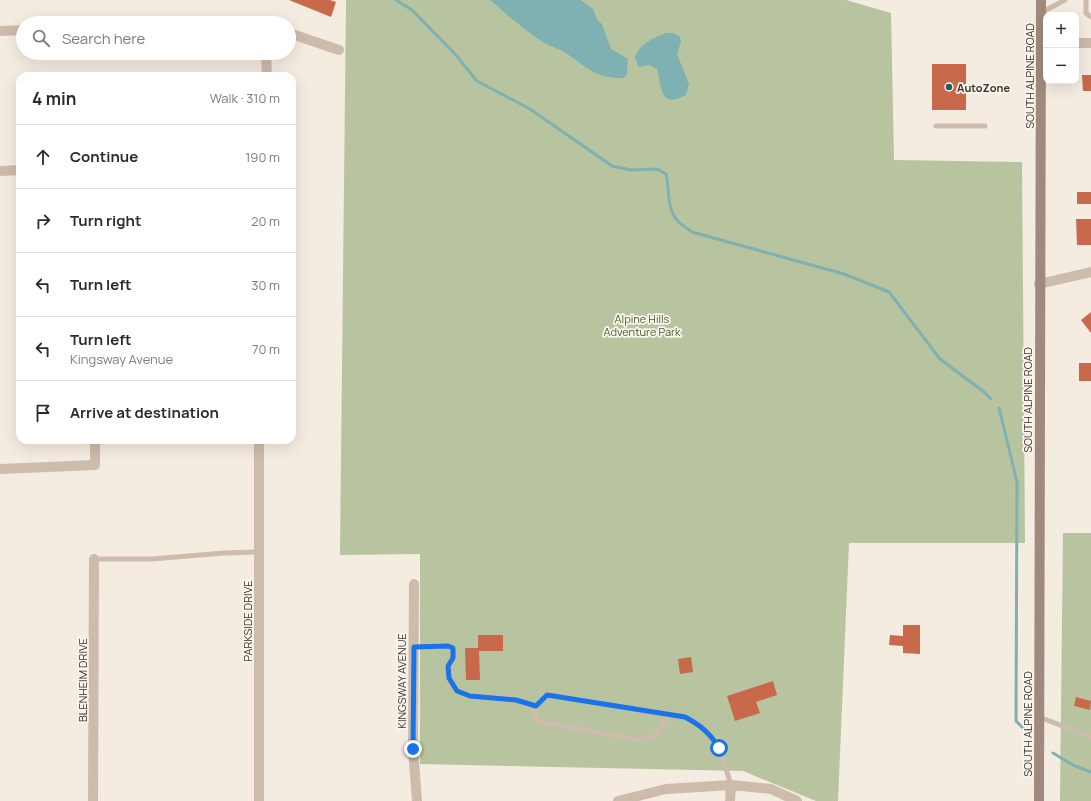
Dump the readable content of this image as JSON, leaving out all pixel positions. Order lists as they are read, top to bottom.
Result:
{
  "streets": {
    "main road": ["SOUTH ALPINE ROAD"],
    "street": ["PARKSIDE DRIVE", "BLENHEIM DRIVE", "KINGSWAY AVENUE"]
  },
  "parks": ["Alpine Hills Adventure Park"],
  "places": ["AutoZone"],
  "page": {
    "map_buttons": ["+", "−"],
    "search": "Search here",
    "heading": ["4 min", "Walk · 310 m"],
    "list": [
      ["Continue", "190 m"],
      ["Turn right", "20 m"],
      ["Turn left", "30 m"],
      ["Turn left", "Kingsway Avenue", "70 m"],
      "Arrive at destination"
    ]
  }
}
